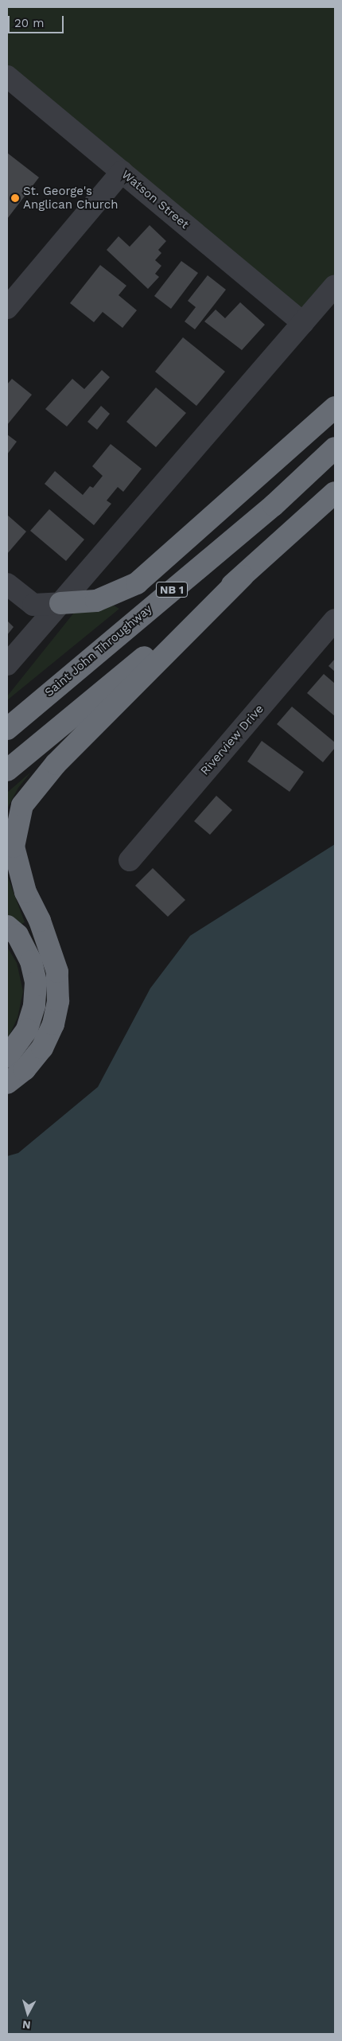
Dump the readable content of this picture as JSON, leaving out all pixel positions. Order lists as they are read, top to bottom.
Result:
{
  "streets": {
    "highway": ["NB 1", "Saint John Throughway"],
    "street": ["Watson Street", "Riverview Drive"]
  },
  "places": ["St. George's Anglican Church"],
  "scale_bar": "20 m",
  "north": "bottom"
}
